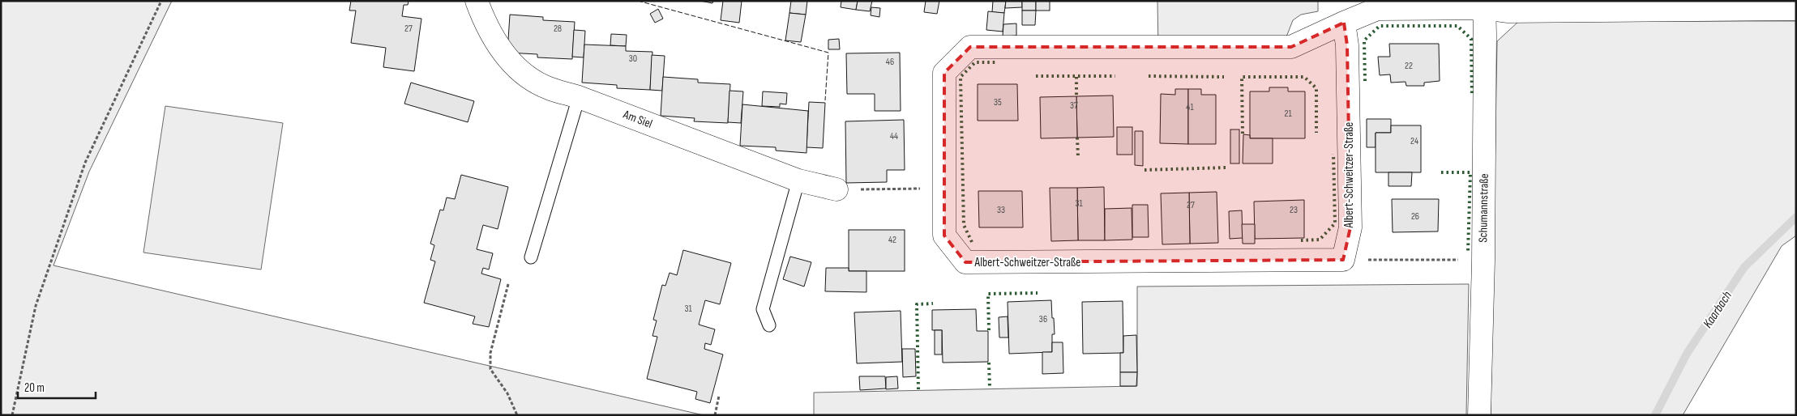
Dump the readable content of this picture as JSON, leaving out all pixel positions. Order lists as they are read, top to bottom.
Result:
{
  "streets": {
    "street": ["Am Siel", "Albert-Schweitzer-Straße", "Schumannstraße"]
  },
  "crossings": [
    ["Albert-Schweitzer-Straße", "Schumannstraße"]
  ],
  "water": ["Kaarbach"],
  "house_numbers": [
    "27",
    "28",
    "30",
    "46",
    "22",
    "35",
    "37",
    "41",
    "21",
    "44",
    "24",
    "31",
    "27",
    "33",
    "23",
    "26",
    "42",
    "31",
    "36"
  ],
  "scale_bar": "20 m"
}
